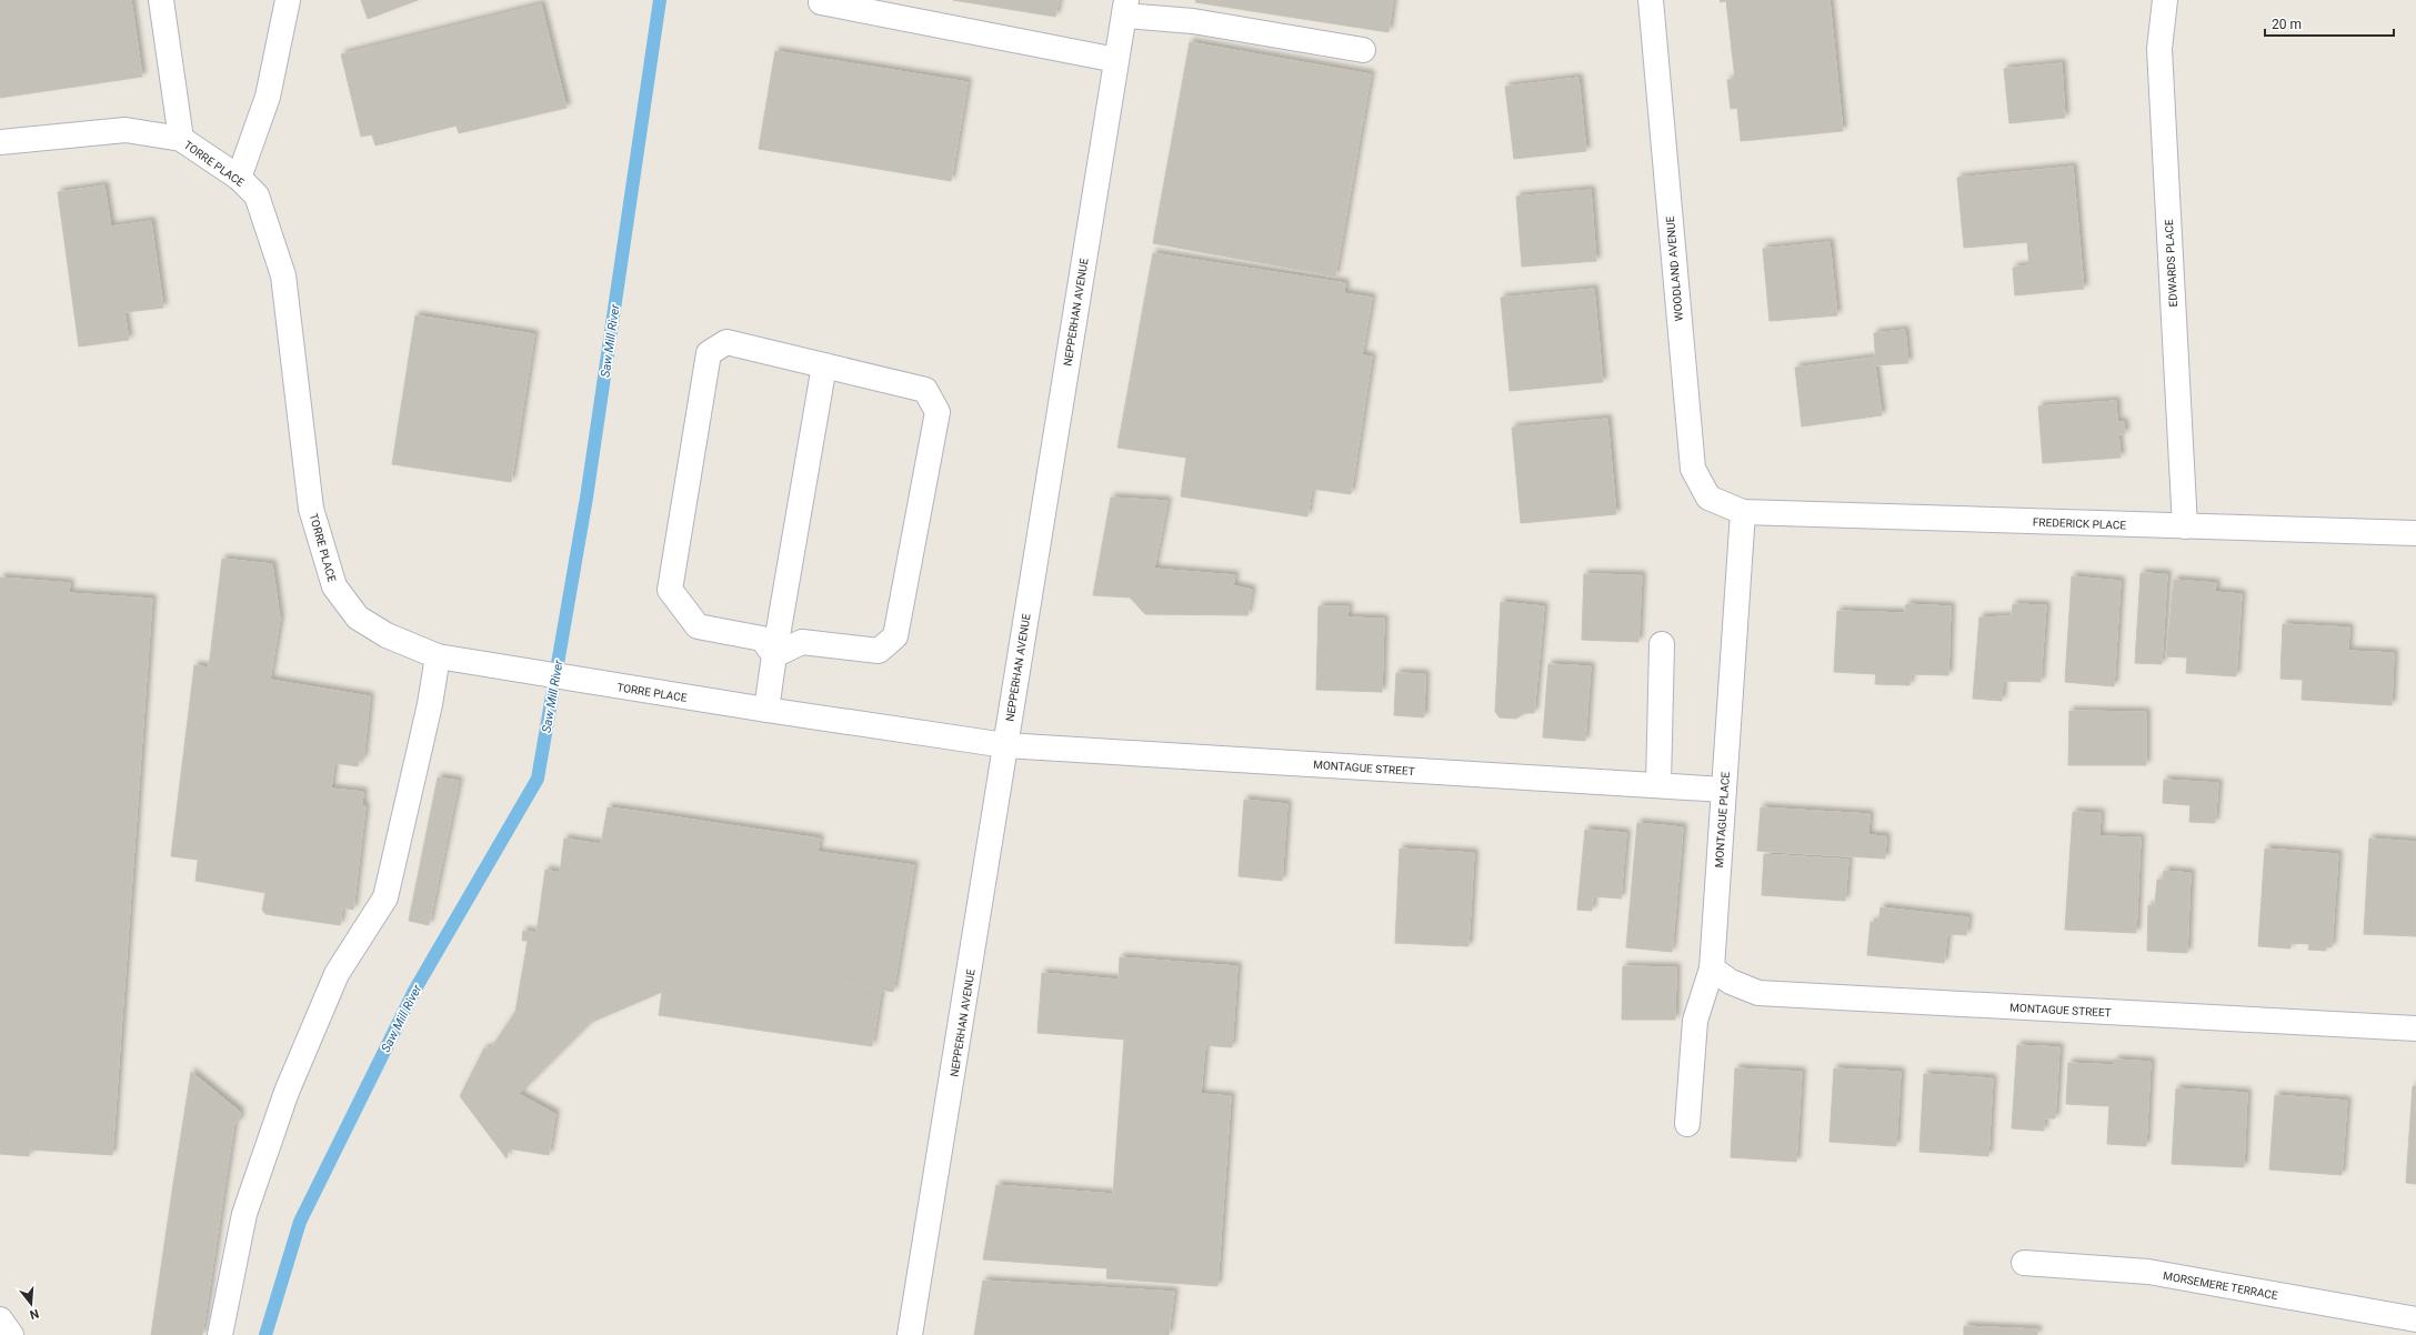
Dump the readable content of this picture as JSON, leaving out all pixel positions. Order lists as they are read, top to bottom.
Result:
{
  "streets": {
    "street": [
      "TORRE PLACE",
      "EDWARDS PLACE",
      "WOODLAND AVENUE",
      "NEPPERHAN AVENUE",
      "FREDERICK PLACE",
      "MONTAGUE STREET",
      "MONTAGUE PLACE",
      "MORSEMERE TERRACE"
    ]
  },
  "crossings": [
    ["TORRE PLACE", "NEPPERHAN AVENUE"],
    ["TORRE PLACE", "MONTAGUE STREET"],
    ["EDWARDS PLACE", "FREDERICK PLACE"],
    ["WOODLAND AVENUE", "FREDERICK PLACE"],
    ["WOODLAND AVENUE", "MONTAGUE PLACE"],
    ["NEPPERHAN AVENUE", "MONTAGUE STREET"],
    ["FREDERICK PLACE", "MONTAGUE PLACE"],
    ["MONTAGUE STREET", "MONTAGUE PLACE"]
  ],
  "water": ["Saw Mill River"],
  "scale_bar": "20 m",
  "north": "bottom"
}
